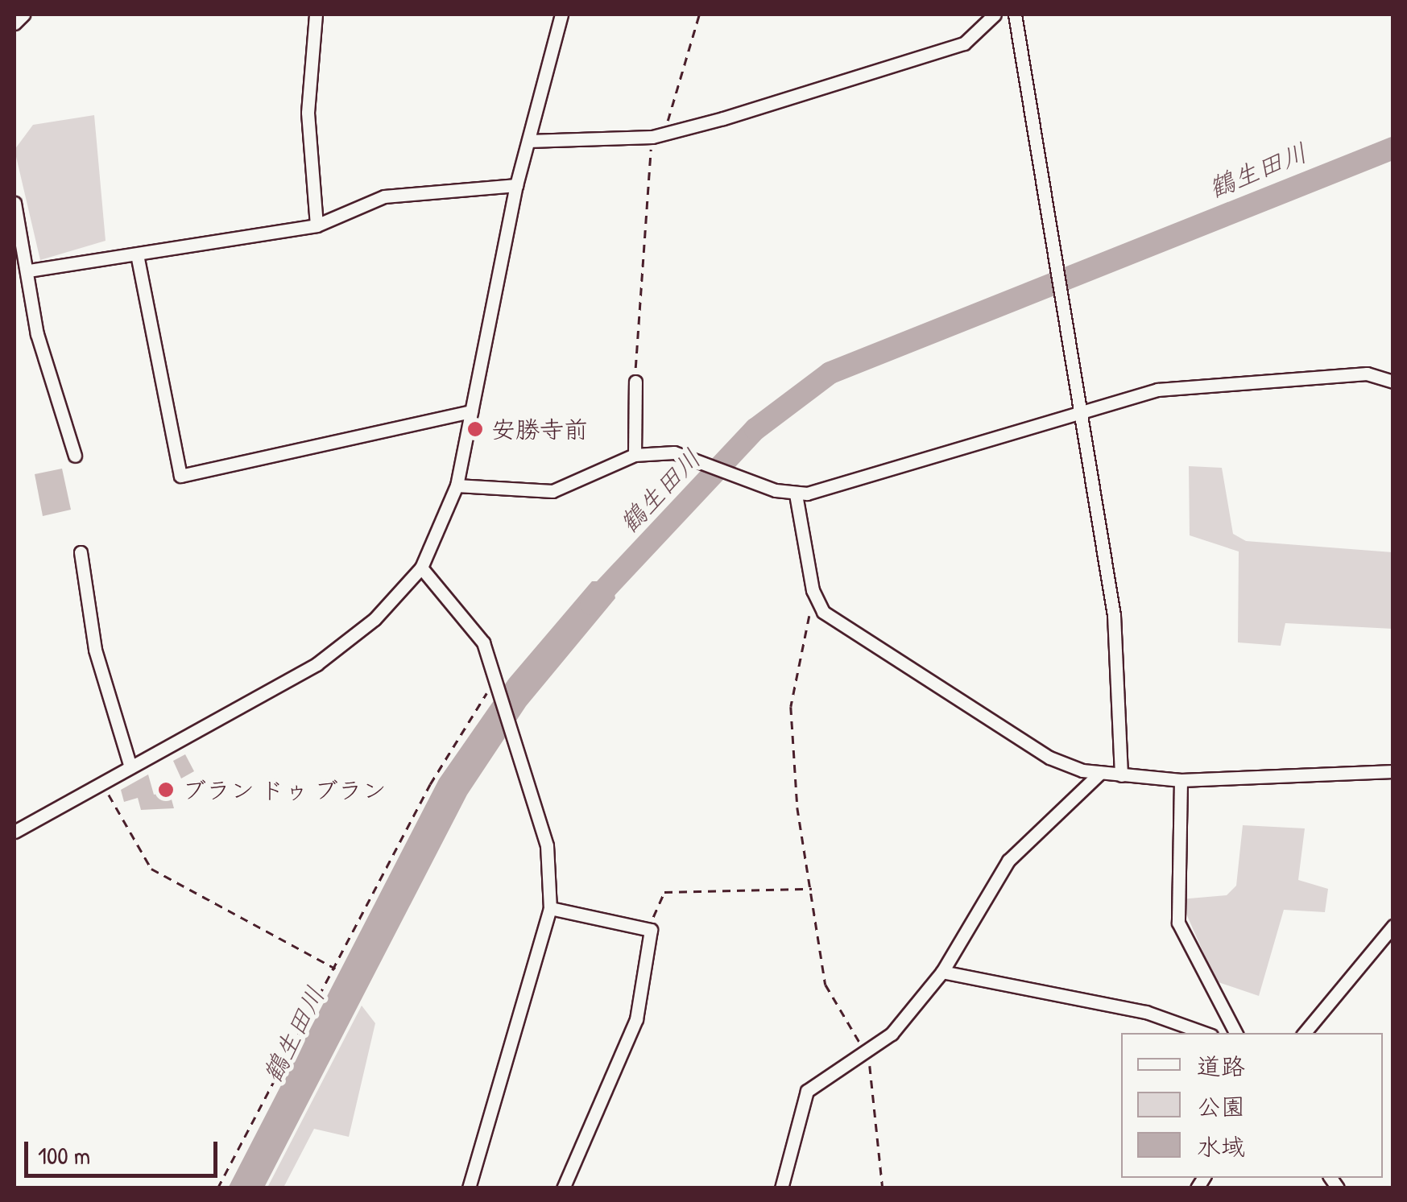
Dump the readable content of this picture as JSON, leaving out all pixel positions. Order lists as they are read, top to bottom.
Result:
{
  "water": ["鶴生田川"],
  "places": ["安勝寺前", "ブラン ドゥ ブラン"],
  "legend": ["道路", "公園", "水域"],
  "scale_bar": "100 m"
}
